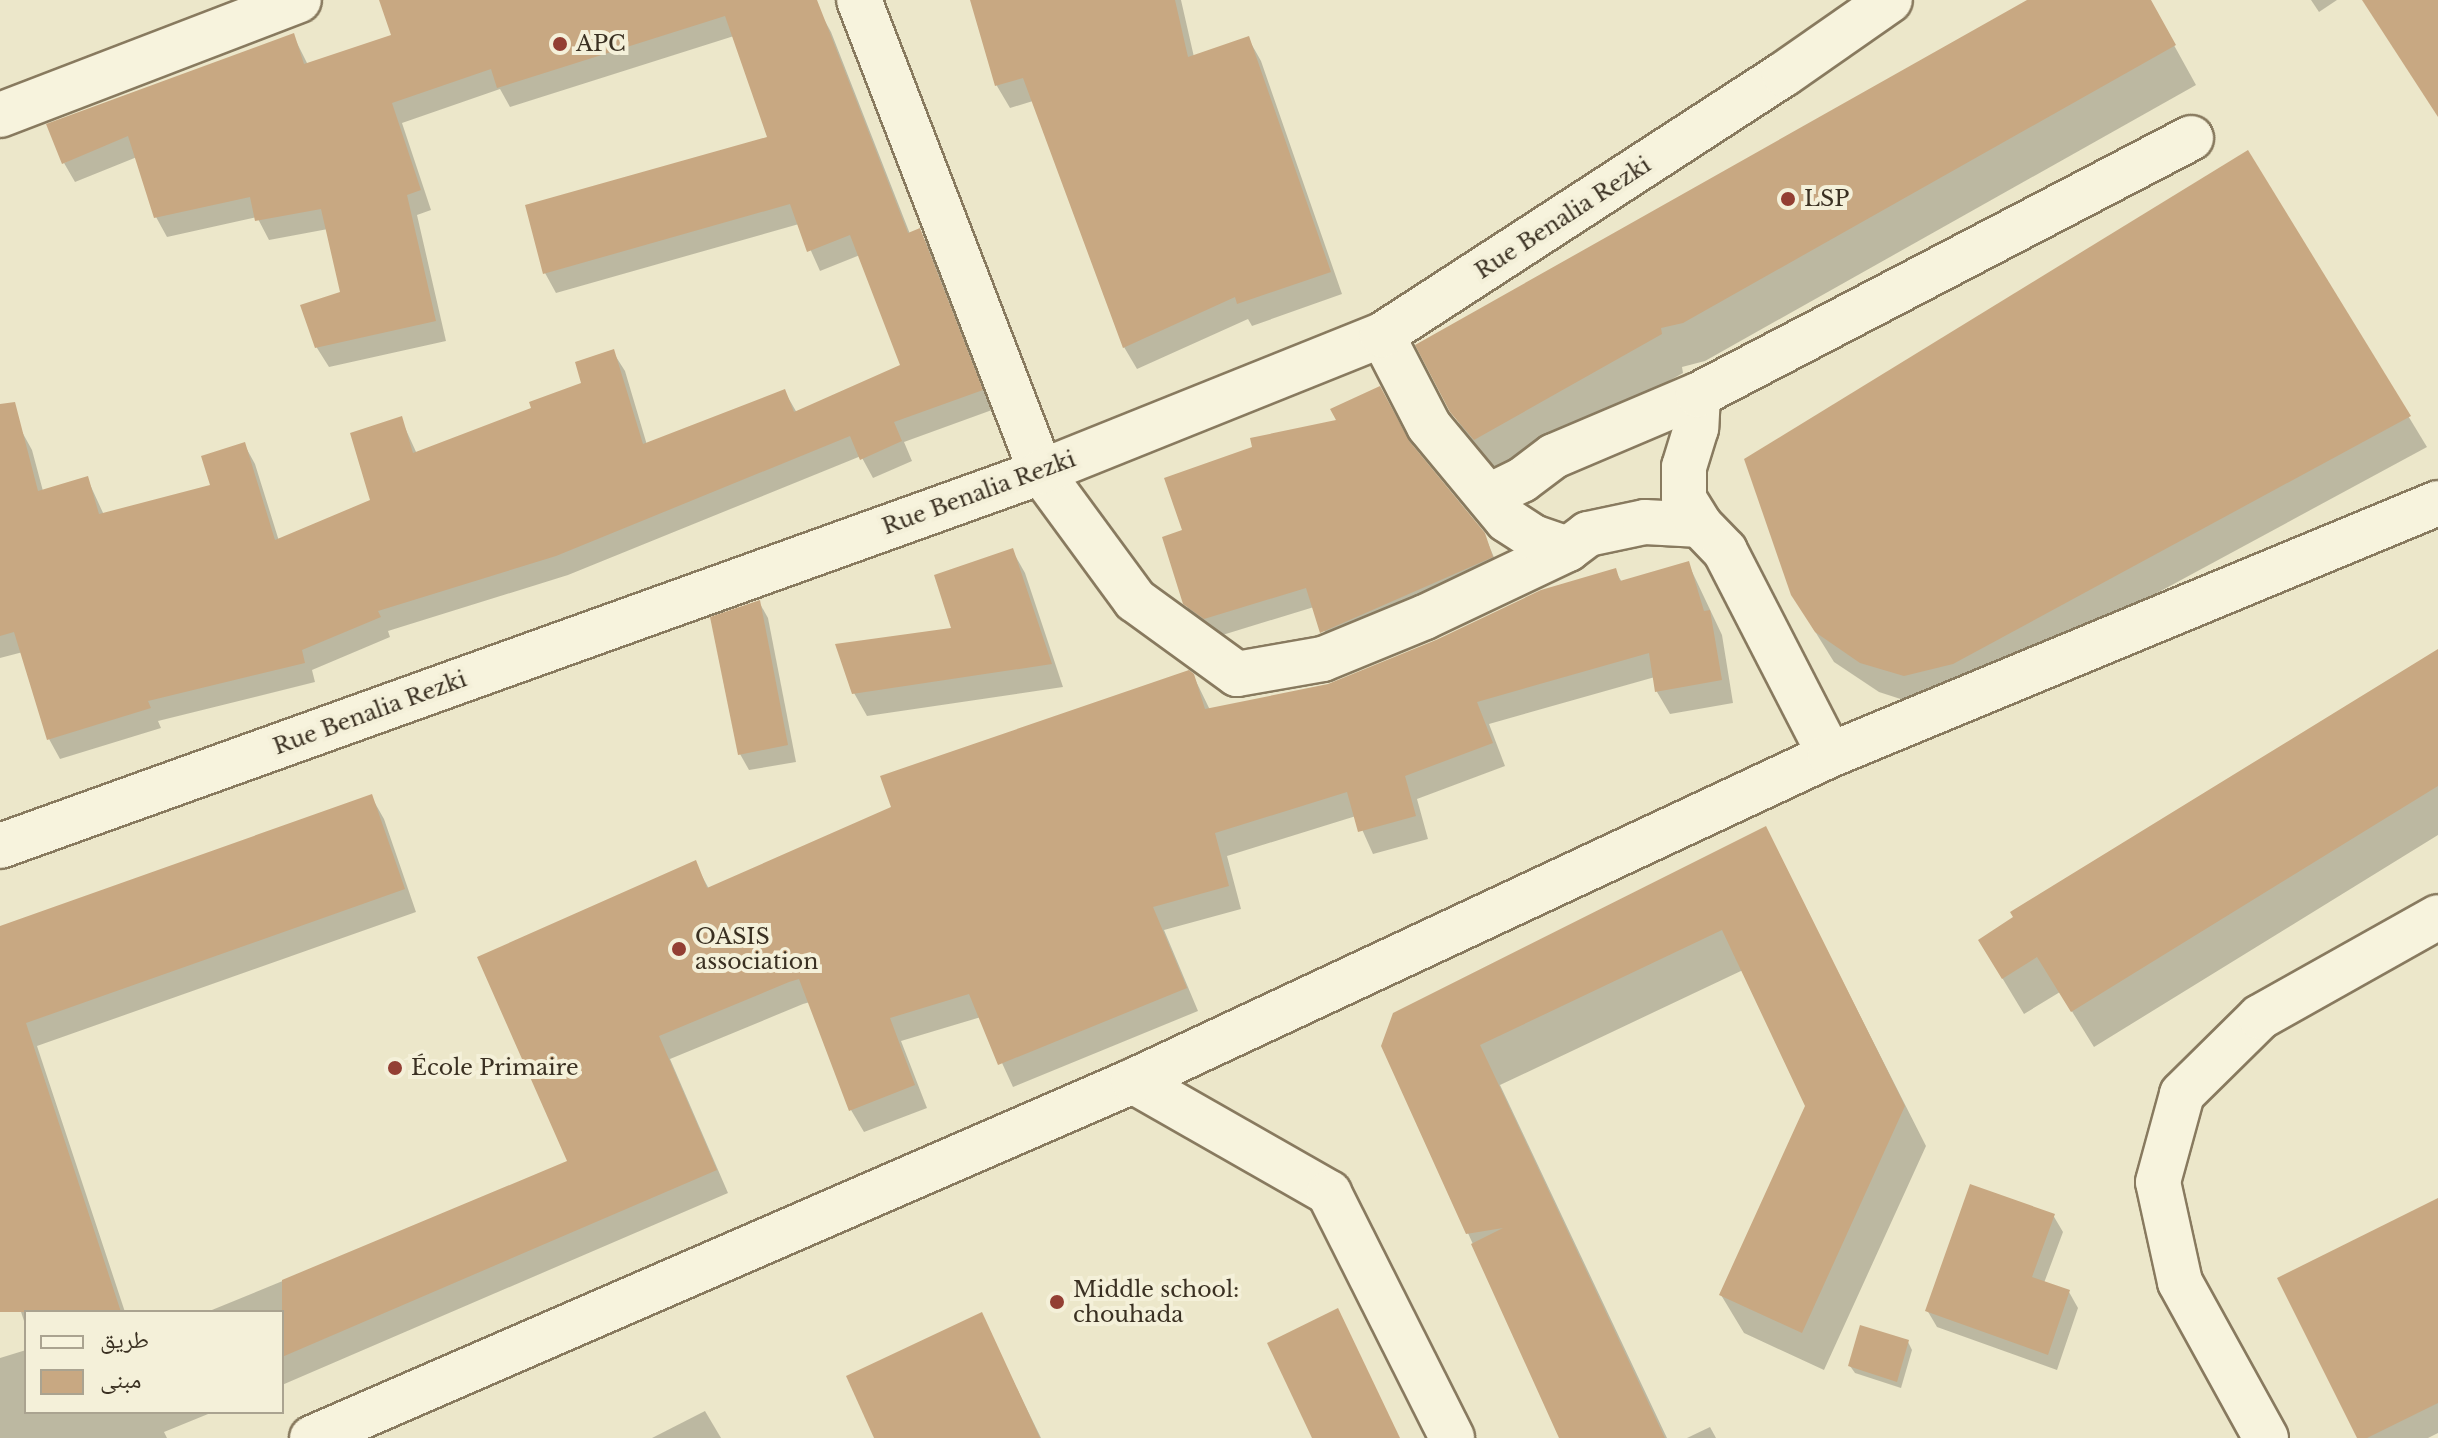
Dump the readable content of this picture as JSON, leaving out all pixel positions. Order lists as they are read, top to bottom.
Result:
{
  "streets": {
    "street": ["Rue Benalia Rezki"]
  },
  "places": [
    "APC",
    "LSP",
    "OASIS association",
    "École Primaire",
    "Middle school: chouhada"
  ],
  "legend": ["طريق", "مبنى"]
}
